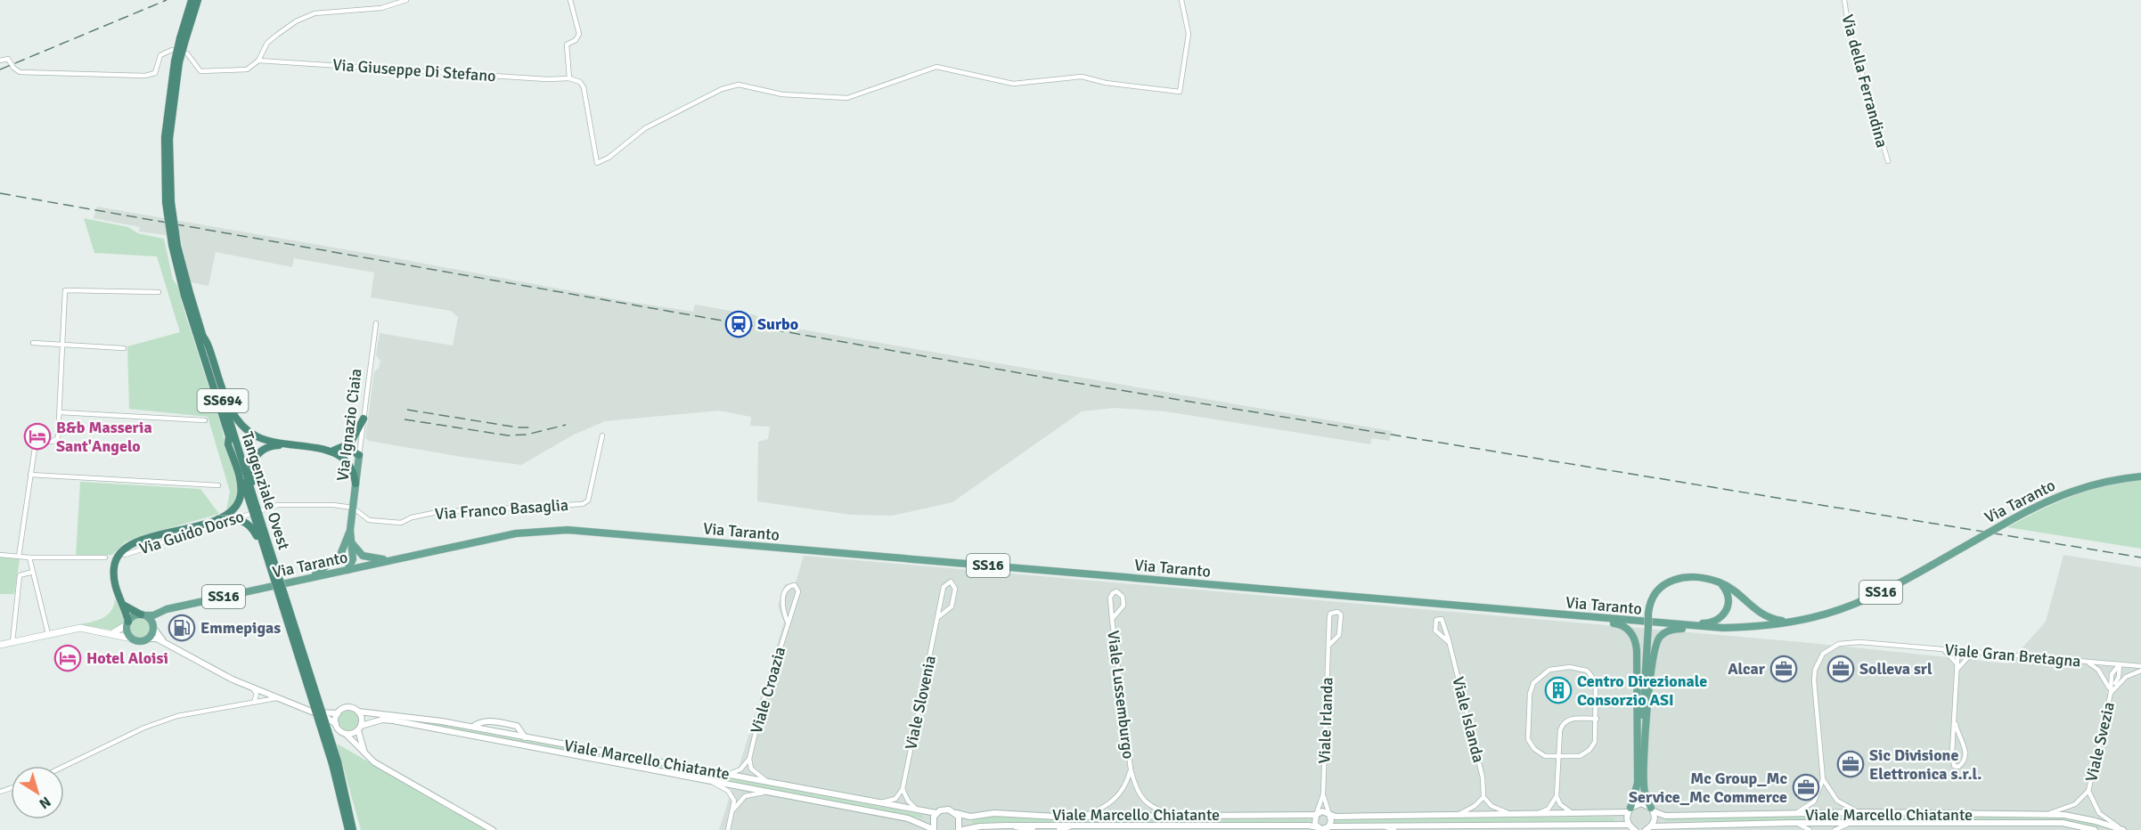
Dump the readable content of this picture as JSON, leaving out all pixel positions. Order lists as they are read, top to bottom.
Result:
{
  "streets": {
    "highway": ["SS694", "Tangenziale Ovest"],
    "main road": ["Via Ignazio Ciaia", "Via Taranto", "SS16"],
    "street": [
      "Via Giuseppe Di Stefano",
      "Via della Ferrandina",
      "Via Franco Basaglia",
      "Via Guido Dorso",
      "Viale Gran Bretagna",
      "Viale Croazia",
      "Viale Lussemburgo",
      "Viale Slovenia",
      "Viale Islanda",
      "Viale Irlanda",
      "Viale Svezia",
      "Viale Marcello Chiatante"
    ]
  },
  "crossings": [
    ["Via Ignazio Ciaia", "Via Taranto"],
    ["Via Ignazio Ciaia", "Via Franco Basaglia"],
    ["Via Ignazio Ciaia", "Via Guido Dorso"],
    ["Via Franco Basaglia", "Via Guido Dorso"],
    ["Viale Gran Bretagna", "Viale Svezia"],
    ["Viale Lussemburgo", "Viale Marcello Chiatante"],
    ["Viale Irlanda", "Viale Marcello Chiatante"],
    ["Viale Svezia", "Viale Marcello Chiatante"]
  ],
  "places": {
    "station": ["Surbo"],
    "hotel": ["B&b Masseria Sant'Angelo", "Hotel Aloisi"],
    "fuel station": ["Emmepigas"],
    "office": [
      "Alcar",
      "Solleva srl",
      "Sic Divisione Elettronica s.r.l.",
      "Mc Group_Mc Service_Mc Commerce"
    ],
    "building": ["Centro Direzionale Consorzio ASI"]
  },
  "north": "bottom right"
}
